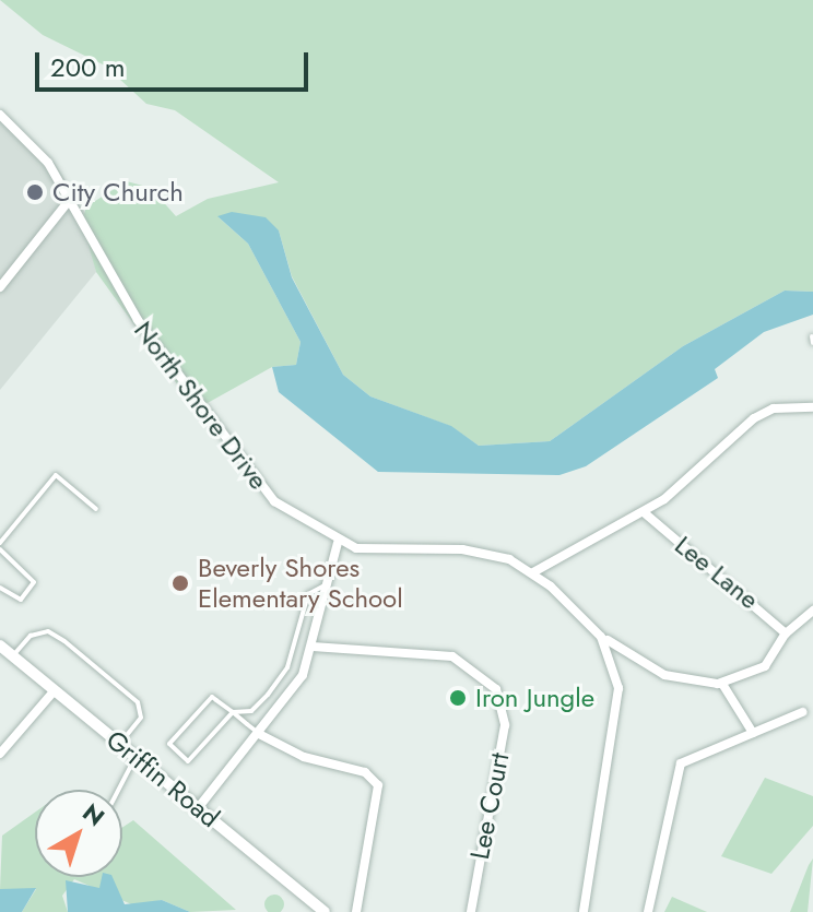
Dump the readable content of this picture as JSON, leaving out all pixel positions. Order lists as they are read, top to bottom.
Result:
{
  "streets": {
    "street": [
      "North Shore Drive",
      "Lee Lane",
      "Griffin Road",
      "Lee Court"
    ]
  },
  "places": ["City Church", "Beverly Shores Elementary School", "Iron Jungle"],
  "scale_bar": "200 m",
  "north": "top right"
}
